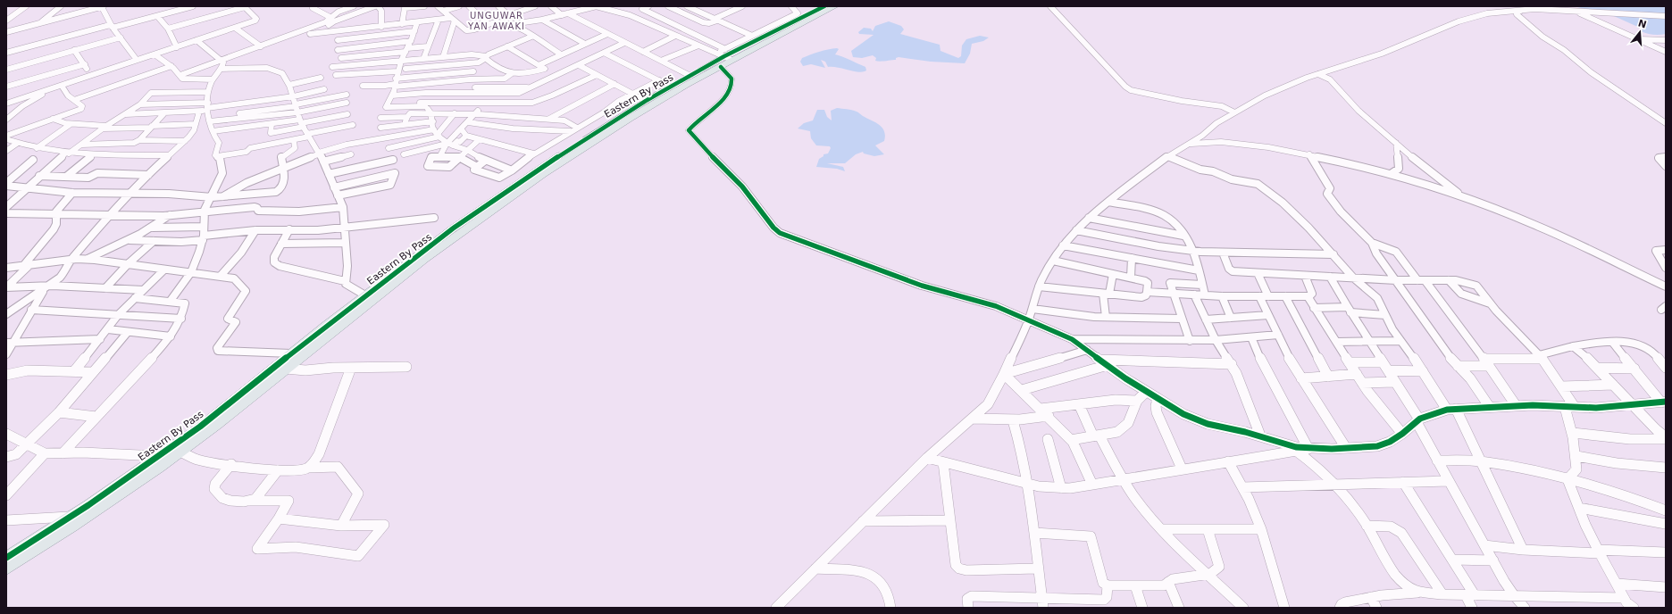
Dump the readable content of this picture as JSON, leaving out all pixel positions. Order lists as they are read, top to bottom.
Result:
{
  "streets": {
    "main road": ["Eastern By Pass"]
  },
  "districts": ["UNGUWAR YAN AWAKI"],
  "north": "top"
}
